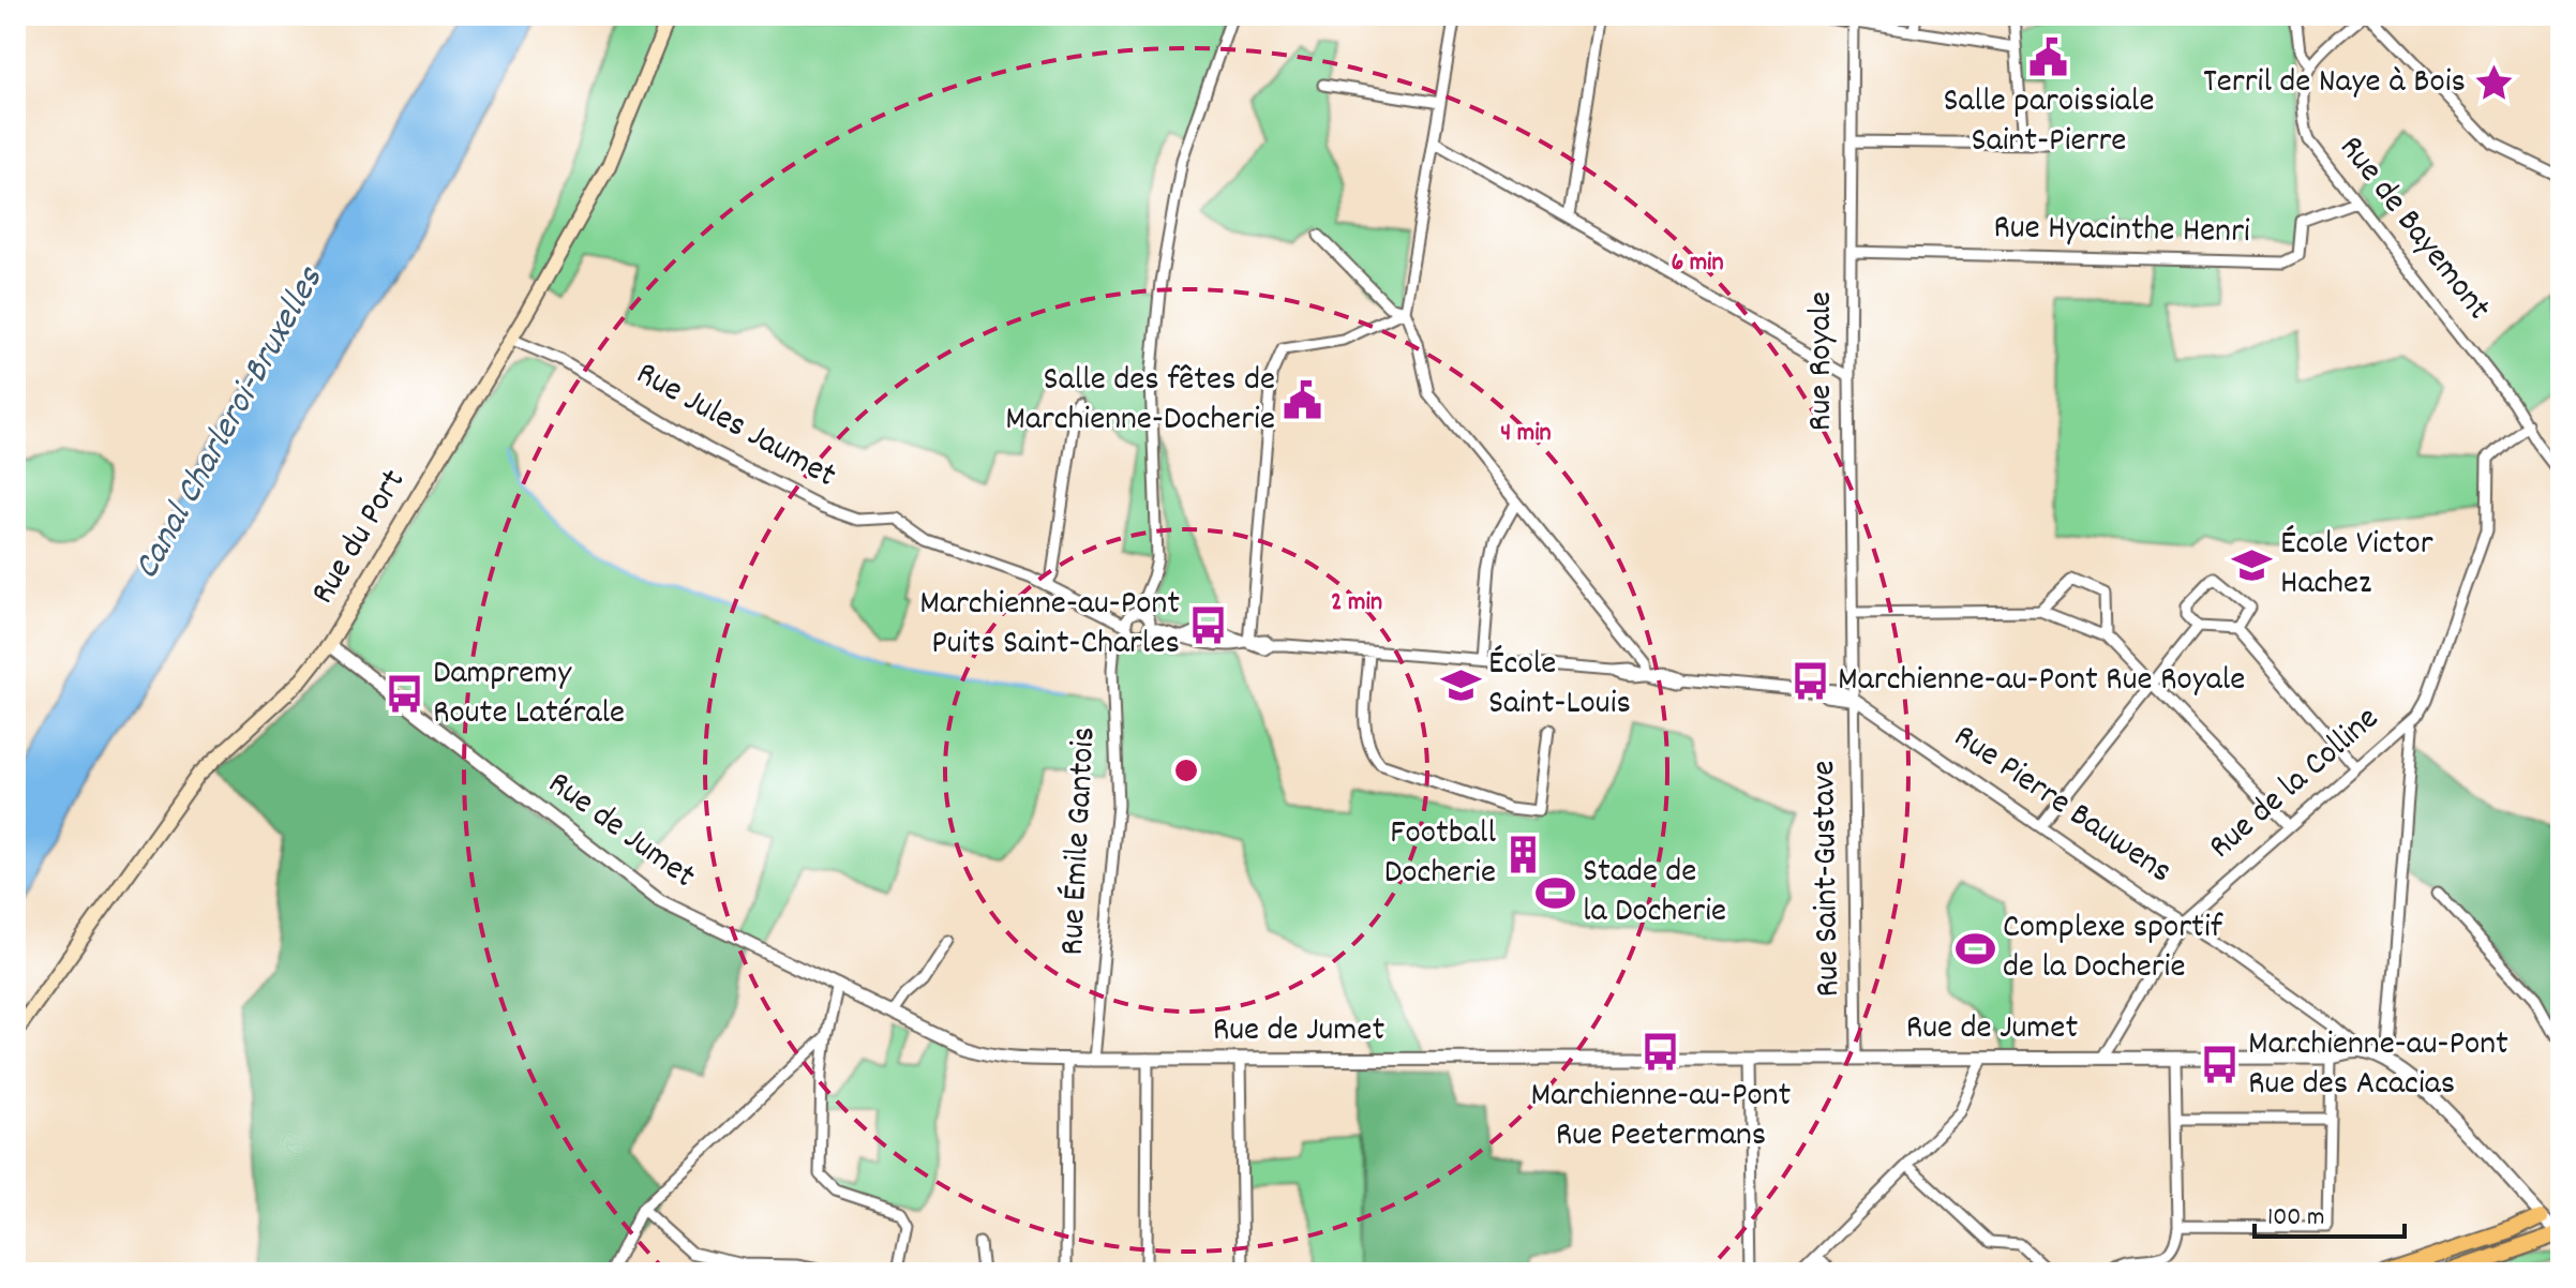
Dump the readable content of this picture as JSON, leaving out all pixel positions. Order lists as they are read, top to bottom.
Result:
{
  "streets": {
    "main road": ["Rue du Port"],
    "street": [
      "Rue de Bayemont",
      "Rue Hyacinthe Henri",
      "Rue Royale",
      "Rue Jules Jaumet",
      "Rue de la Colline",
      "Rue Pierre Bauwens",
      "Rue de Jumet",
      "Rue Émile Gantois",
      "Rue Saint-Gustave"
    ]
  },
  "crossings": [
    ["Rue de Bayemont", "Rue Hyacinthe Henri"],
    ["Rue Hyacinthe Henri", "Rue Royale"],
    ["Rue Royale", "Rue Pierre Bauwens"],
    ["Rue Royale", "Rue Saint-Gustave"],
    ["Rue Jules Jaumet", "Rue du Port"],
    ["Rue Jules Jaumet", "Rue Pierre Bauwens"],
    ["Rue Jules Jaumet", "Rue Émile Gantois"],
    ["Rue du Port", "Rue de Jumet"],
    ["Rue de la Colline", "Rue Pierre Bauwens"],
    ["Rue de la Colline", "Rue de Jumet"],
    ["Rue Pierre Bauwens", "Rue de Jumet"],
    ["Rue Pierre Bauwens", "Rue Émile Gantois"],
    ["Rue Pierre Bauwens", "Rue Saint-Gustave"],
    ["Rue de Jumet", "Rue Émile Gantois"],
    ["Rue de Jumet", "Rue Saint-Gustave"]
  ],
  "water": ["Canal Charleroi-Bruxelles"],
  "places": {
    "public building": ["Salle paroissiale Saint-Pierre", "Salle des fêtes de Marchienne-Docherie"],
    "place": ["Terril de Naye à Bois"],
    "school or university": ["École Victor Hachez", "École Saint-Louis"],
    "bus stop": [
      "Marchienne-au-Pont Puits Saint-Charles",
      "Marchienne-au-Pont Rue Royale",
      "Dampremy Route Latérale",
      "Marchienne-au-Pont Rue Peetermans",
      "Marchienne-au-Pont Rue des Acacias"
    ],
    "building": ["Football Docherie"],
    "sports": ["Stade de la Docherie", "Complexe sportif de la Docherie"]
  },
  "scale_bar": "100 m",
  "rings": ["6 min", "4 min", "2 min"]
}
